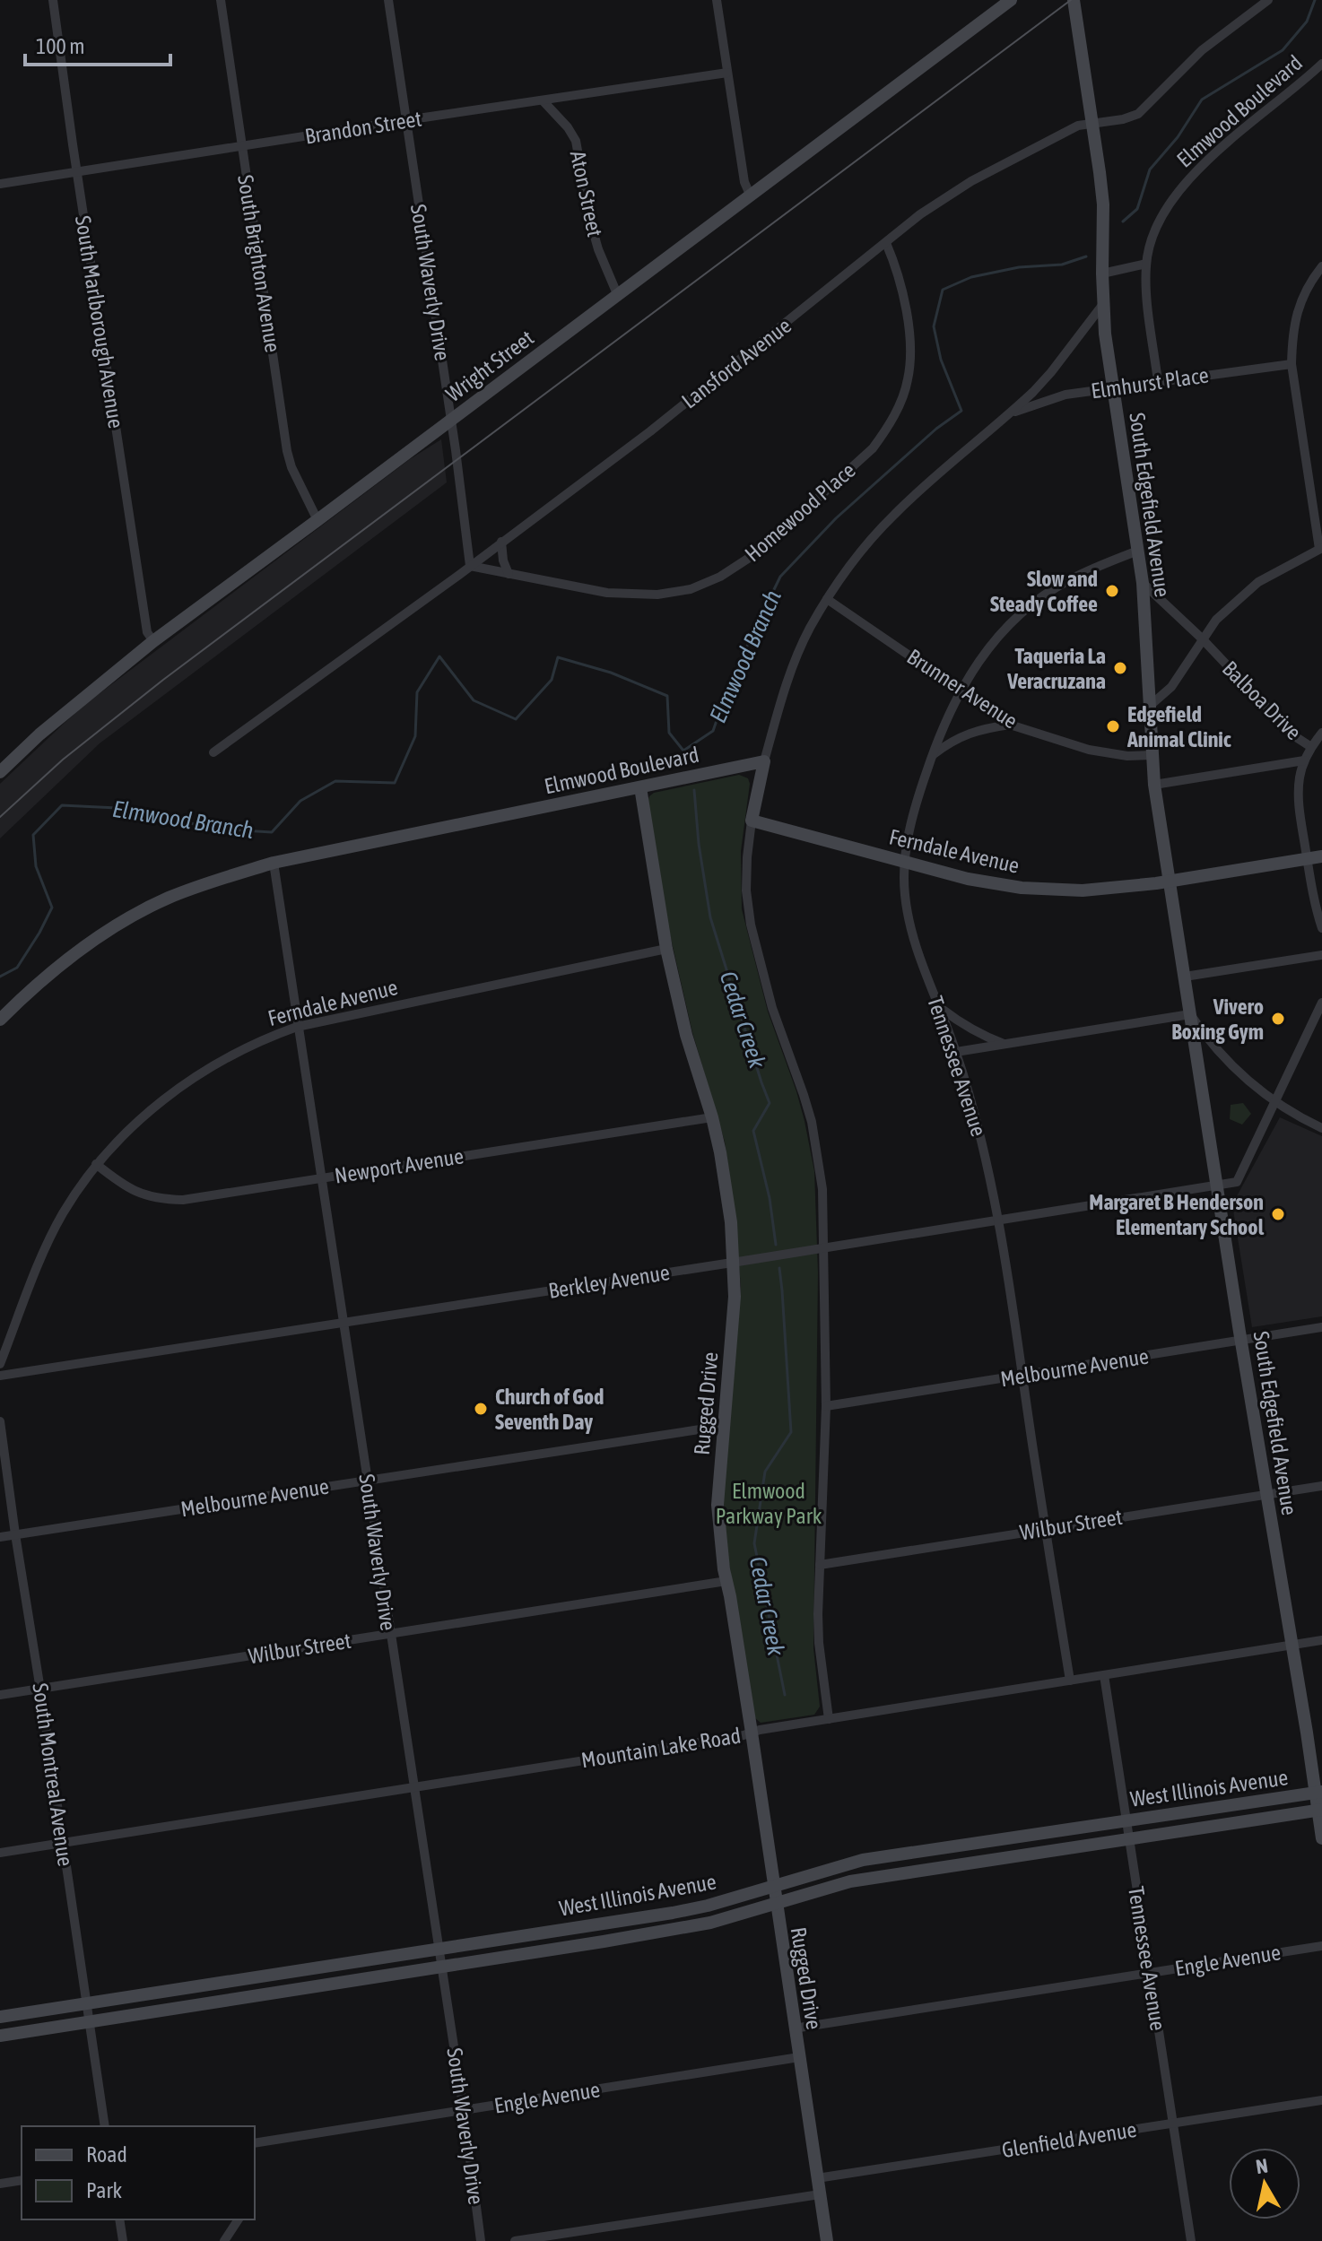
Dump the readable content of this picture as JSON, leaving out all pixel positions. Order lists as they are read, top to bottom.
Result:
{
  "streets": {
    "street": [
      "Elmwood Boulevard",
      "Brandon Street",
      "Aton Street",
      "South Brighton Avenue",
      "South Waverly Drive",
      "South Marlborough Avenue",
      "Lansford Avenue",
      "Wright Street",
      "Elmhurst Place",
      "South Edgefield Avenue",
      "Homewood Place",
      "Brunner Avenue",
      "Balboa Drive",
      "Ferndale Avenue",
      "Tennessee Avenue",
      "Newport Avenue",
      "Berkley Avenue",
      "Melbourne Avenue",
      "Rugged Drive",
      "Wilbur Street",
      "Mountain Lake Road",
      "South Montreal Avenue",
      "West Illinois Avenue",
      "Engle Avenue",
      "Glenfield Avenue"
    ]
  },
  "crossings": [
    ["Elmwood Boulevard", "South Waverly Drive"],
    ["Elmwood Boulevard", "Elmhurst Place"],
    ["Elmwood Boulevard", "Rugged Drive"],
    ["Brandon Street", "Aton Street"],
    ["Brandon Street", "South Brighton Avenue"],
    ["Brandon Street", "South Waverly Drive"],
    ["Brandon Street", "South Marlborough Avenue"],
    ["Aton Street", "Wright Street"],
    ["South Brighton Avenue", "Wright Street"],
    ["South Waverly Drive", "Lansford Avenue"],
    ["South Waverly Drive", "Wright Street"],
    ["South Waverly Drive", "Homewood Place"],
    ["South Waverly Drive", "Ferndale Avenue"],
    ["South Waverly Drive", "Newport Avenue"],
    ["South Waverly Drive", "Berkley Avenue"],
    ["South Waverly Drive", "Melbourne Avenue"],
    ["South Waverly Drive", "Wilbur Street"],
    ["South Waverly Drive", "Mountain Lake Road"],
    ["South Waverly Drive", "West Illinois Avenue"],
    ["South Waverly Drive", "Engle Avenue"],
    ["South Marlborough Avenue", "Wright Street"],
    ["Lansford Avenue", "South Edgefield Avenue"],
    ["Lansford Avenue", "Homewood Place"],
    ["Elmhurst Place", "South Edgefield Avenue"],
    ["South Edgefield Avenue", "Brunner Avenue"],
    ["South Edgefield Avenue", "Balboa Drive"],
    ["South Edgefield Avenue", "Ferndale Avenue"],
    ["South Edgefield Avenue", "Tennessee Avenue"],
    ["South Edgefield Avenue", "Berkley Avenue"],
    ["South Edgefield Avenue", "Melbourne Avenue"],
    ["South Edgefield Avenue", "Wilbur Street"],
    ["South Edgefield Avenue", "Mountain Lake Road"],
    ["South Edgefield Avenue", "West Illinois Avenue"],
    ["Brunner Avenue", "Tennessee Avenue"],
    ["Balboa Drive", "Ferndale Avenue"],
    ["Ferndale Avenue", "Tennessee Avenue"],
    ["Ferndale Avenue", "Newport Avenue"],
    ["Ferndale Avenue", "Rugged Drive"],
    ["Tennessee Avenue", "Berkley Avenue"],
    ["Tennessee Avenue", "Melbourne Avenue"],
    ["Tennessee Avenue", "Wilbur Street"],
    ["Tennessee Avenue", "Mountain Lake Road"],
    ["Tennessee Avenue", "West Illinois Avenue"],
    ["Tennessee Avenue", "Engle Avenue"],
    ["Tennessee Avenue", "Glenfield Avenue"],
    ["Newport Avenue", "Rugged Drive"],
    ["Berkley Avenue", "Rugged Drive"],
    ["Melbourne Avenue", "Rugged Drive"],
    ["Melbourne Avenue", "South Montreal Avenue"],
    ["Rugged Drive", "Wilbur Street"],
    ["Rugged Drive", "Mountain Lake Road"],
    ["Rugged Drive", "West Illinois Avenue"],
    ["Rugged Drive", "Engle Avenue"],
    ["Rugged Drive", "Glenfield Avenue"],
    ["Wilbur Street", "South Montreal Avenue"],
    ["Mountain Lake Road", "South Montreal Avenue"],
    ["South Montreal Avenue", "West Illinois Avenue"]
  ],
  "water": ["Elmwood Branch", "Cedar Creek"],
  "parks": ["Elmwood Parkway Park"],
  "places": [
    "Slow and Steady Coffee",
    "Taqueria La Veracruzana",
    "Edgefield Animal Clinic",
    "Vivero Boxing Gym",
    "Margaret B Henderson Elementary School",
    "Church of God Seventh Day"
  ],
  "legend": ["Road", "Park"],
  "scale_bar": "100 m",
  "north": "top"
}
